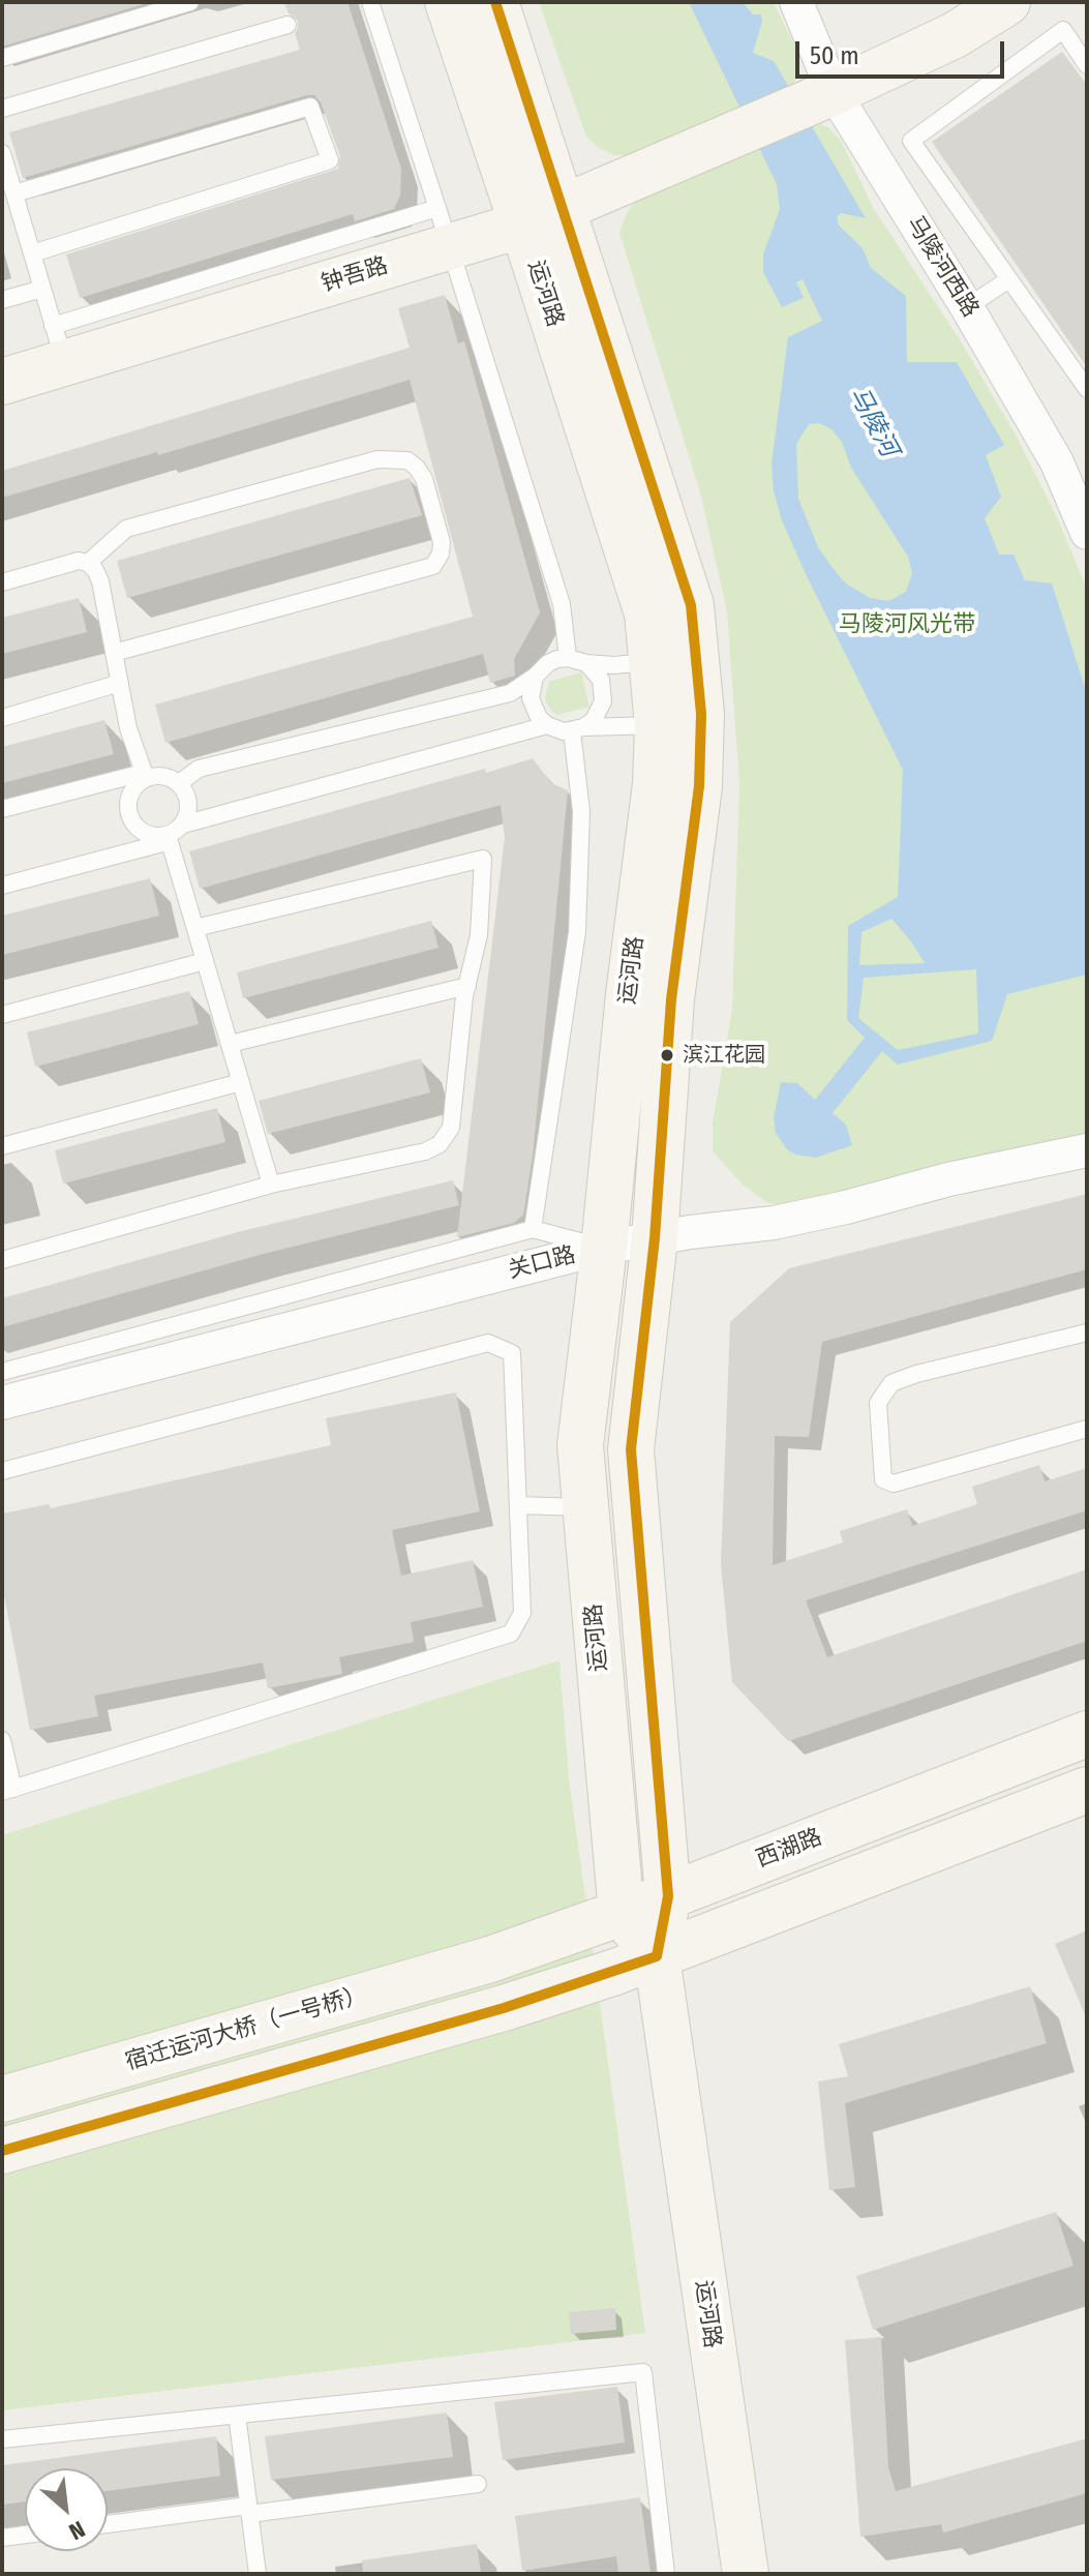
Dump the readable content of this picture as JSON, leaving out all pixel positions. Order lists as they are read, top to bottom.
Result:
{
  "streets": {
    "street": [
      "马陵河西路",
      "钟吾路",
      "运河路",
      "关口路",
      "西湖路",
      "宿迁运河大桥（一号桥）"
    ]
  },
  "crossings": [
    ["马陵河西路", "钟吾路"],
    ["钟吾路", "运河路"],
    ["运河路", "关口路"],
    ["运河路", "西湖路"],
    ["西湖路", "宿迁运河大桥（一号桥）"]
  ],
  "water": ["马陵河"],
  "parks": ["马陵河风光带"],
  "places": ["滨江花园"],
  "scale_bar": "50 m",
  "north": "bottom right"
}
